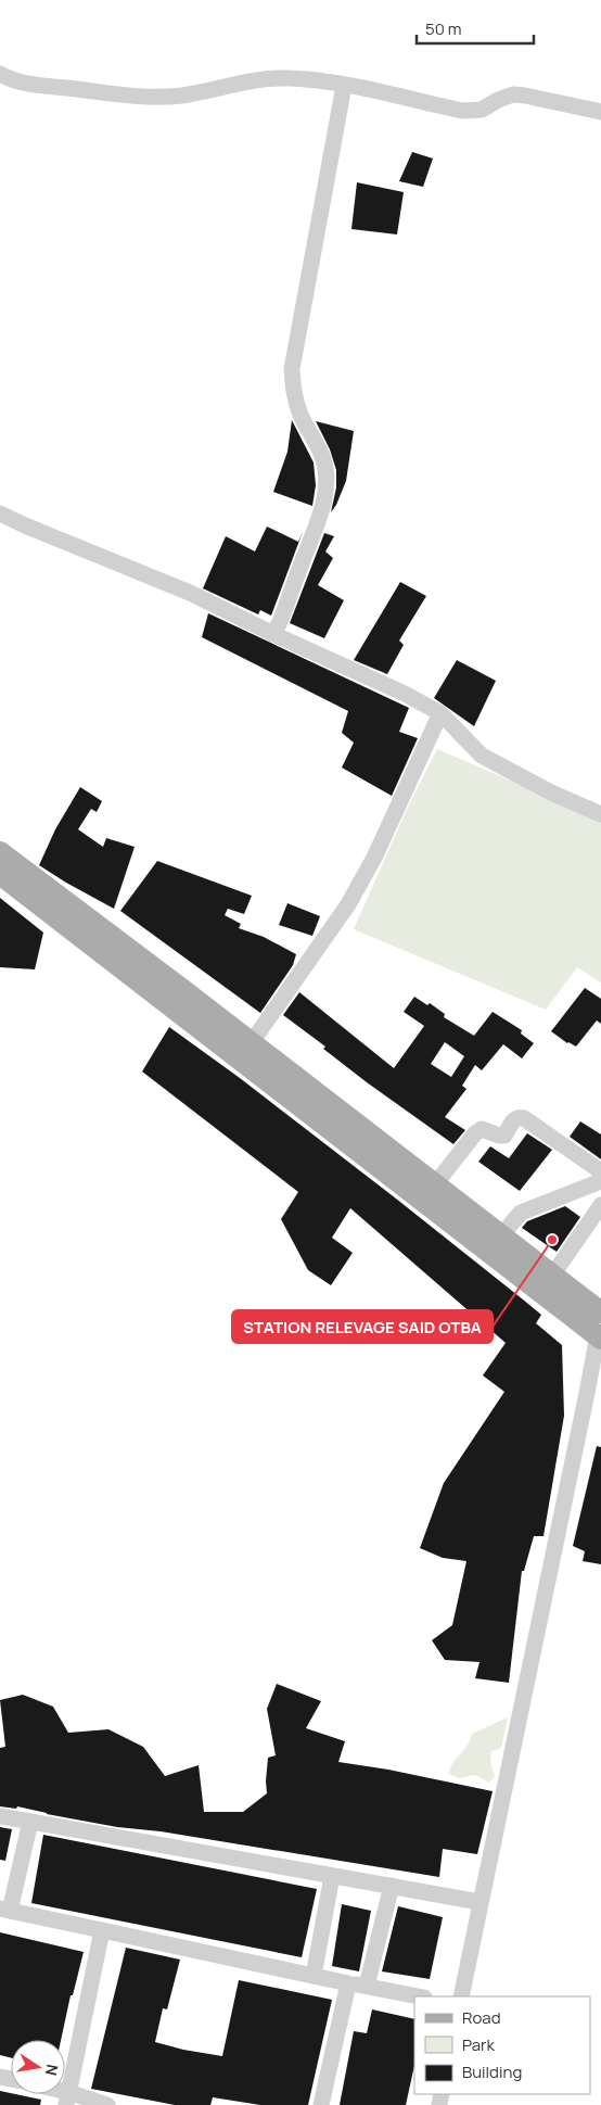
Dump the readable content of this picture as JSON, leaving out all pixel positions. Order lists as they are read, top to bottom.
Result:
{
  "places": ["STATION RELEVAGE SAID OTBA"],
  "legend": ["Road", "Park", "Building"],
  "scale_bar": "50 m",
  "north": "right"
}
